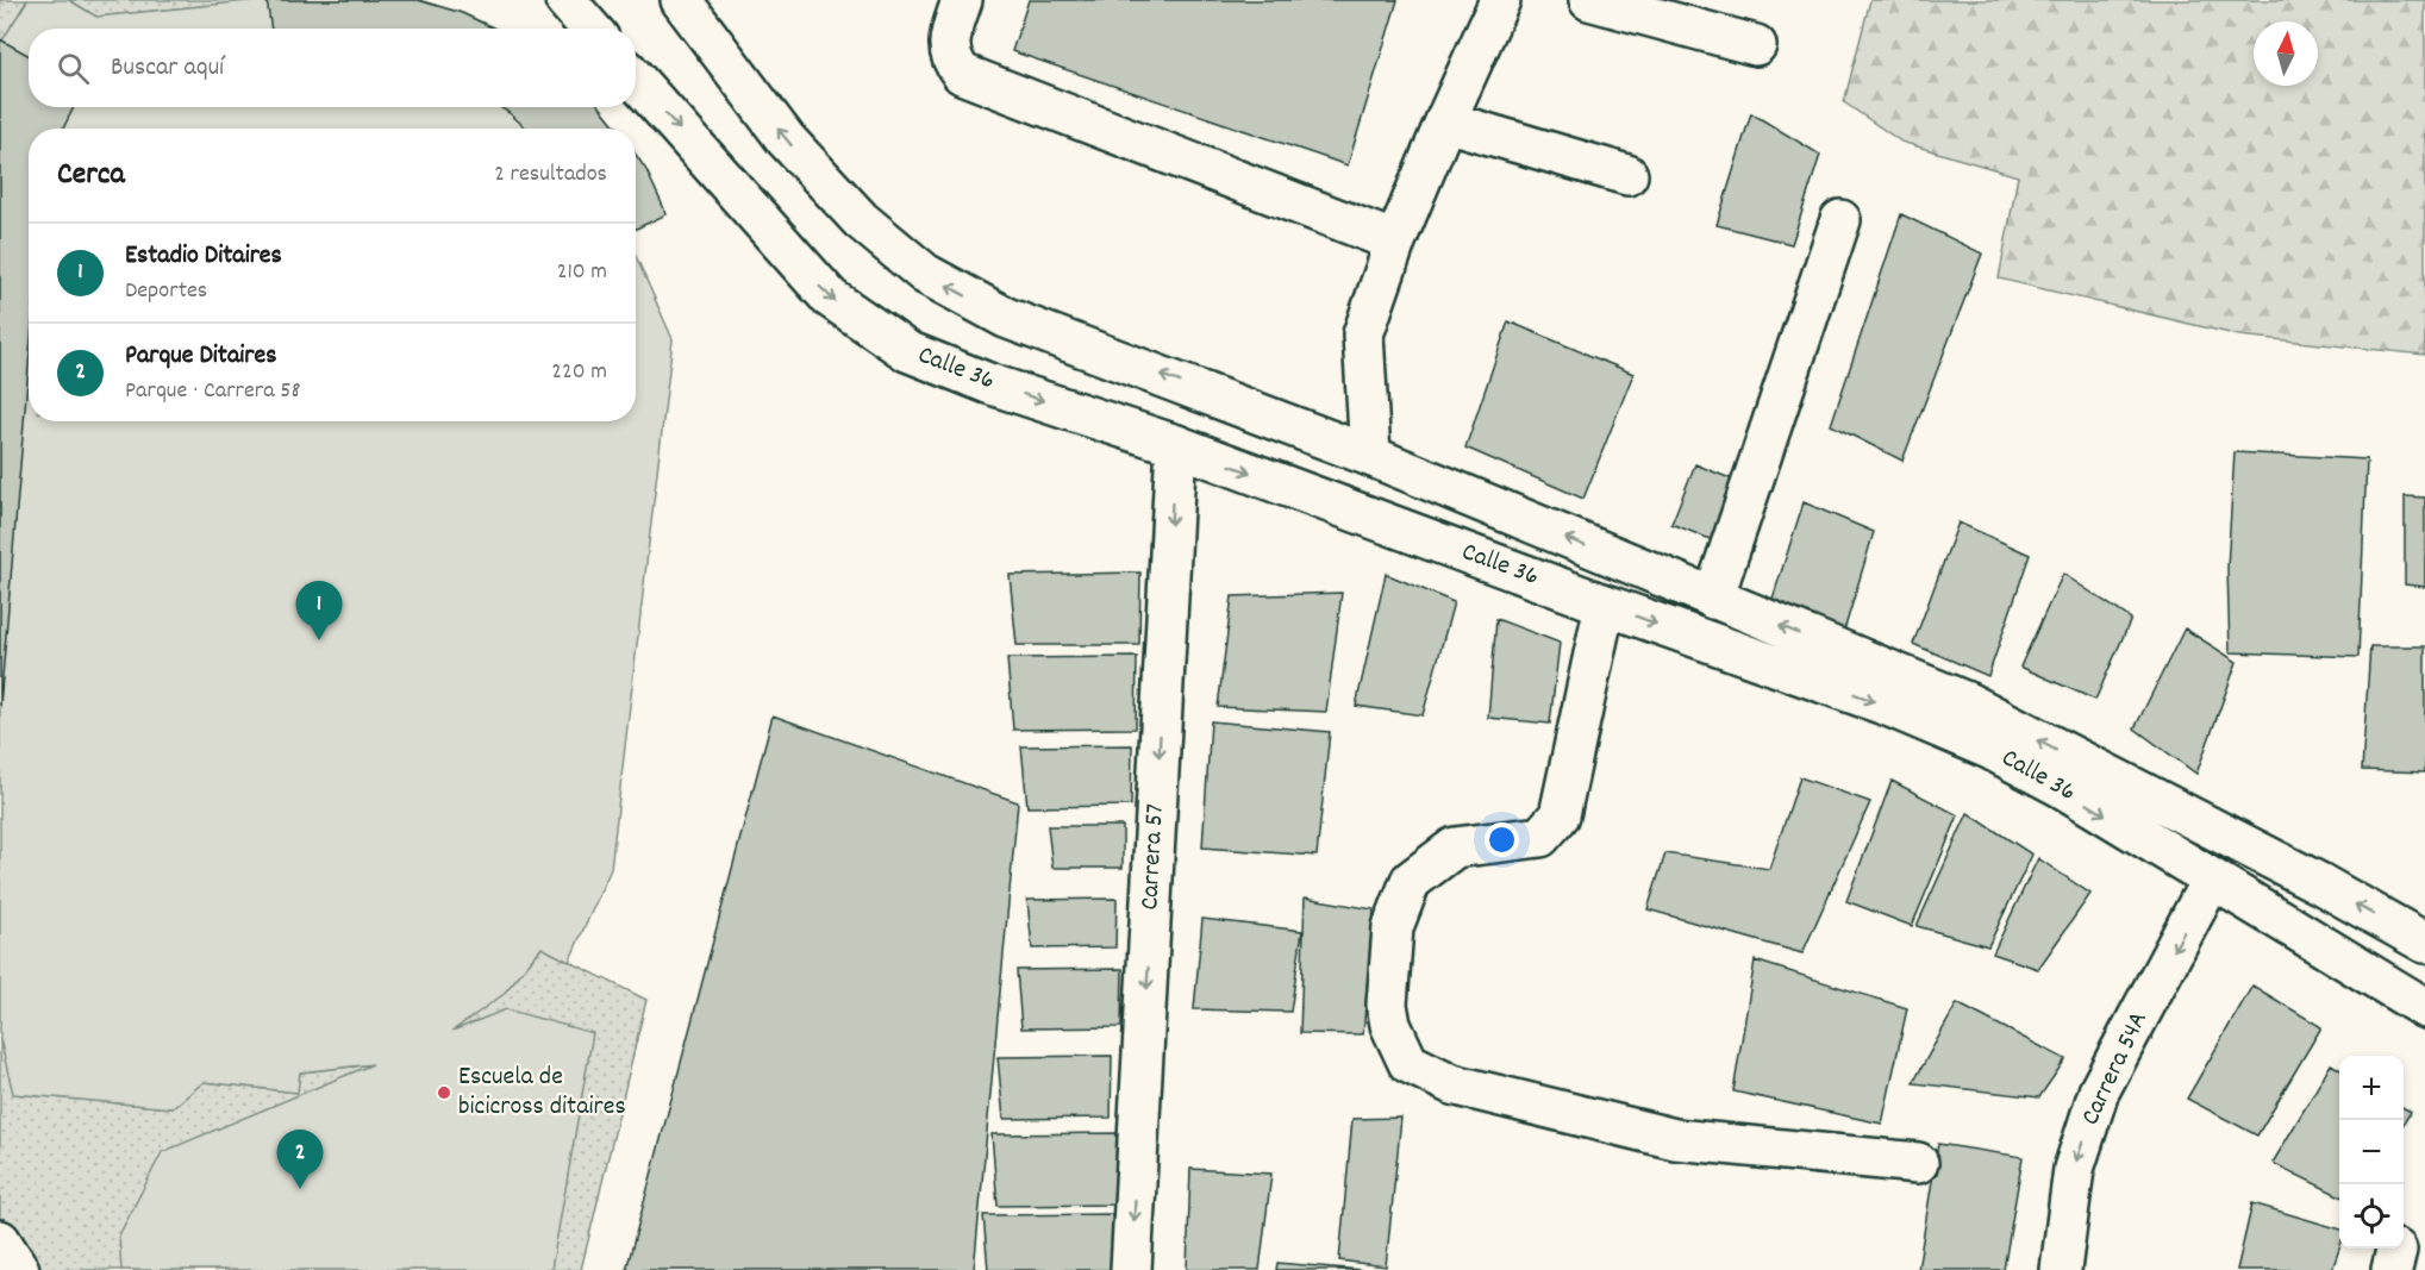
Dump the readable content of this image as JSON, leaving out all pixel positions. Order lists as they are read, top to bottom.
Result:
{
  "streets": {
    "main road": ["Calle 36", "Carrera 57", "Carrera 54A"]
  },
  "crossings": [
    ["Calle 36", "Carrera 57"],
    ["Calle 36", "Carrera 54A"]
  ],
  "one_way": ["Carrera 57", "Carrera 54A"],
  "places": ["Escuela de bicicross ditaires"],
  "north": "top",
  "page": {
    "search": "Buscar aquí",
    "heading": ["Cerca", "2 resultados"],
    "list": [
      {
        "mark": "1",
        "name": "Estadio Ditaires",
        "note": "Deportes",
        "value": "210 m"
      },
      {
        "mark": "2",
        "name": "Parque Ditaires",
        "note": "Parque · Carrera 58",
        "value": "220 m"
      }
    ],
    "pins": ["1", "2"],
    "map_buttons": ["+", "−"]
  }
}
